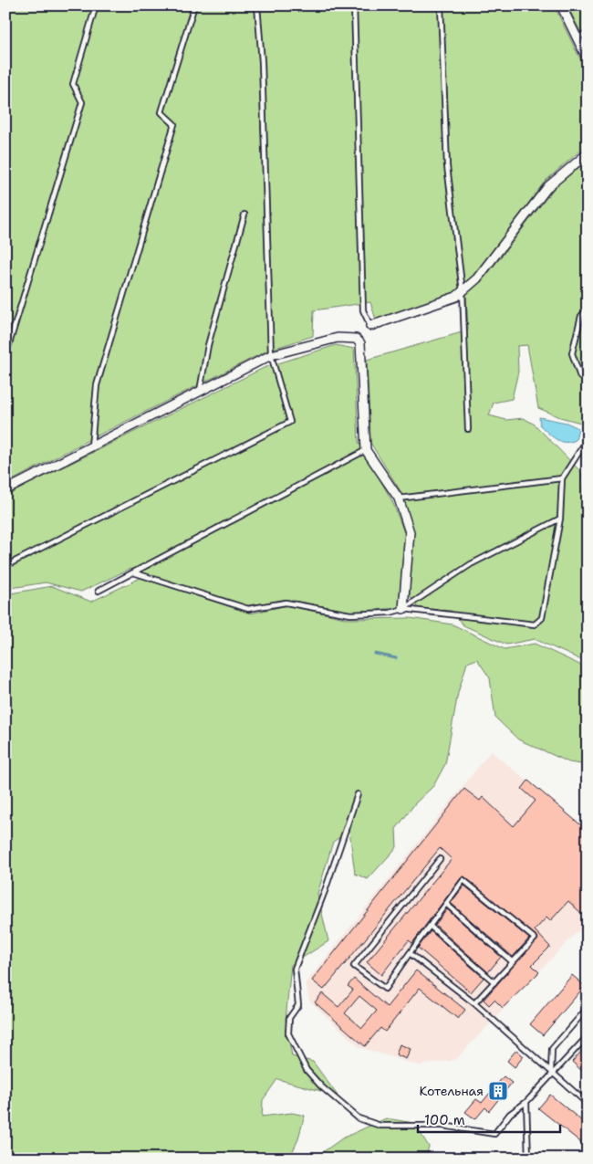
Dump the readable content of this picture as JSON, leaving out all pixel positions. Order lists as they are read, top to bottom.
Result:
{
  "places": {
    "building": ["Котельная"]
  },
  "scale_bar": "100 m"
}
